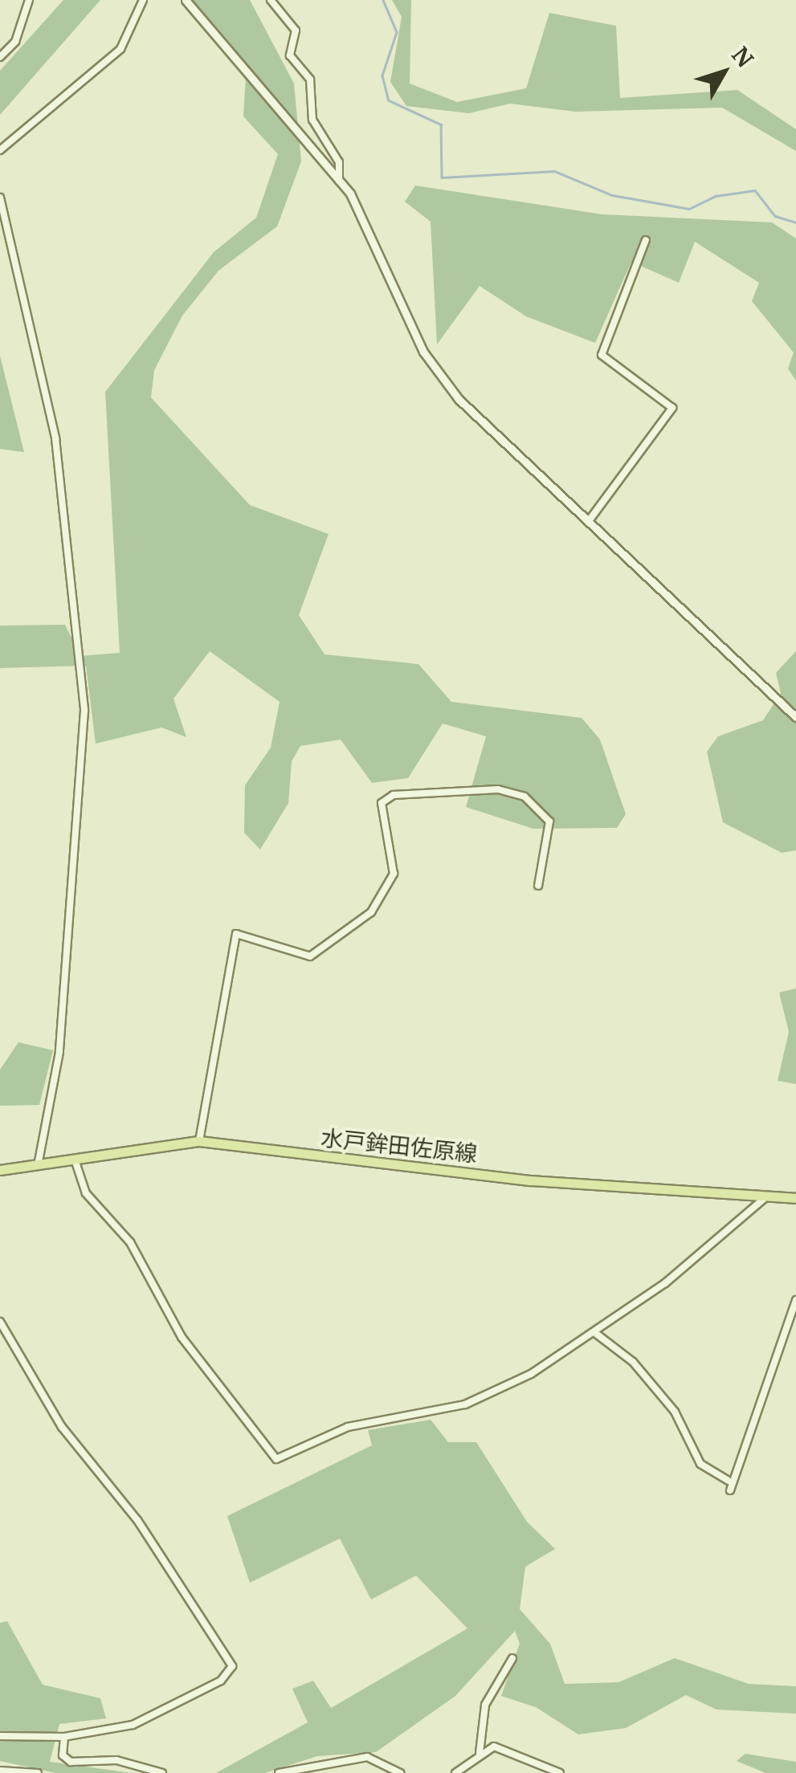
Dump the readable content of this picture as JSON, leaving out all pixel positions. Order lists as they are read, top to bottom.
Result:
{
  "streets": {
    "main road": ["水戸鉾田佐原線"]
  },
  "north": "top right"
}
